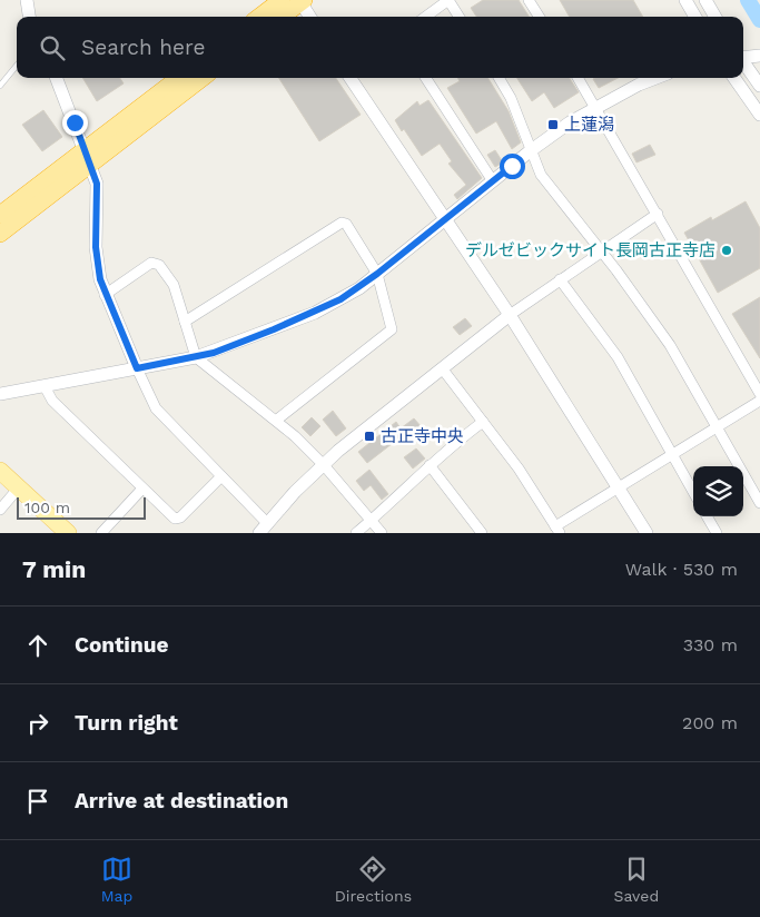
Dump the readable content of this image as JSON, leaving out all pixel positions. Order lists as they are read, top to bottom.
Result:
{
  "places": {
    "transit": ["上蓮潟", "古正寺中央"],
    "other": ["デルゼビックサイト長岡古正寺店"]
  },
  "scale_bar": "100 m",
  "page": {
    "search": "Search here",
    "scale": "100 m",
    "heading": ["7 min", "Walk · 530 m"],
    "list": [
      ["Continue", "330 m"],
      ["Turn right", "200 m"],
      "Arrive at destination"
    ],
    "nav": ["Map", "Directions", "Saved"]
  }
}
